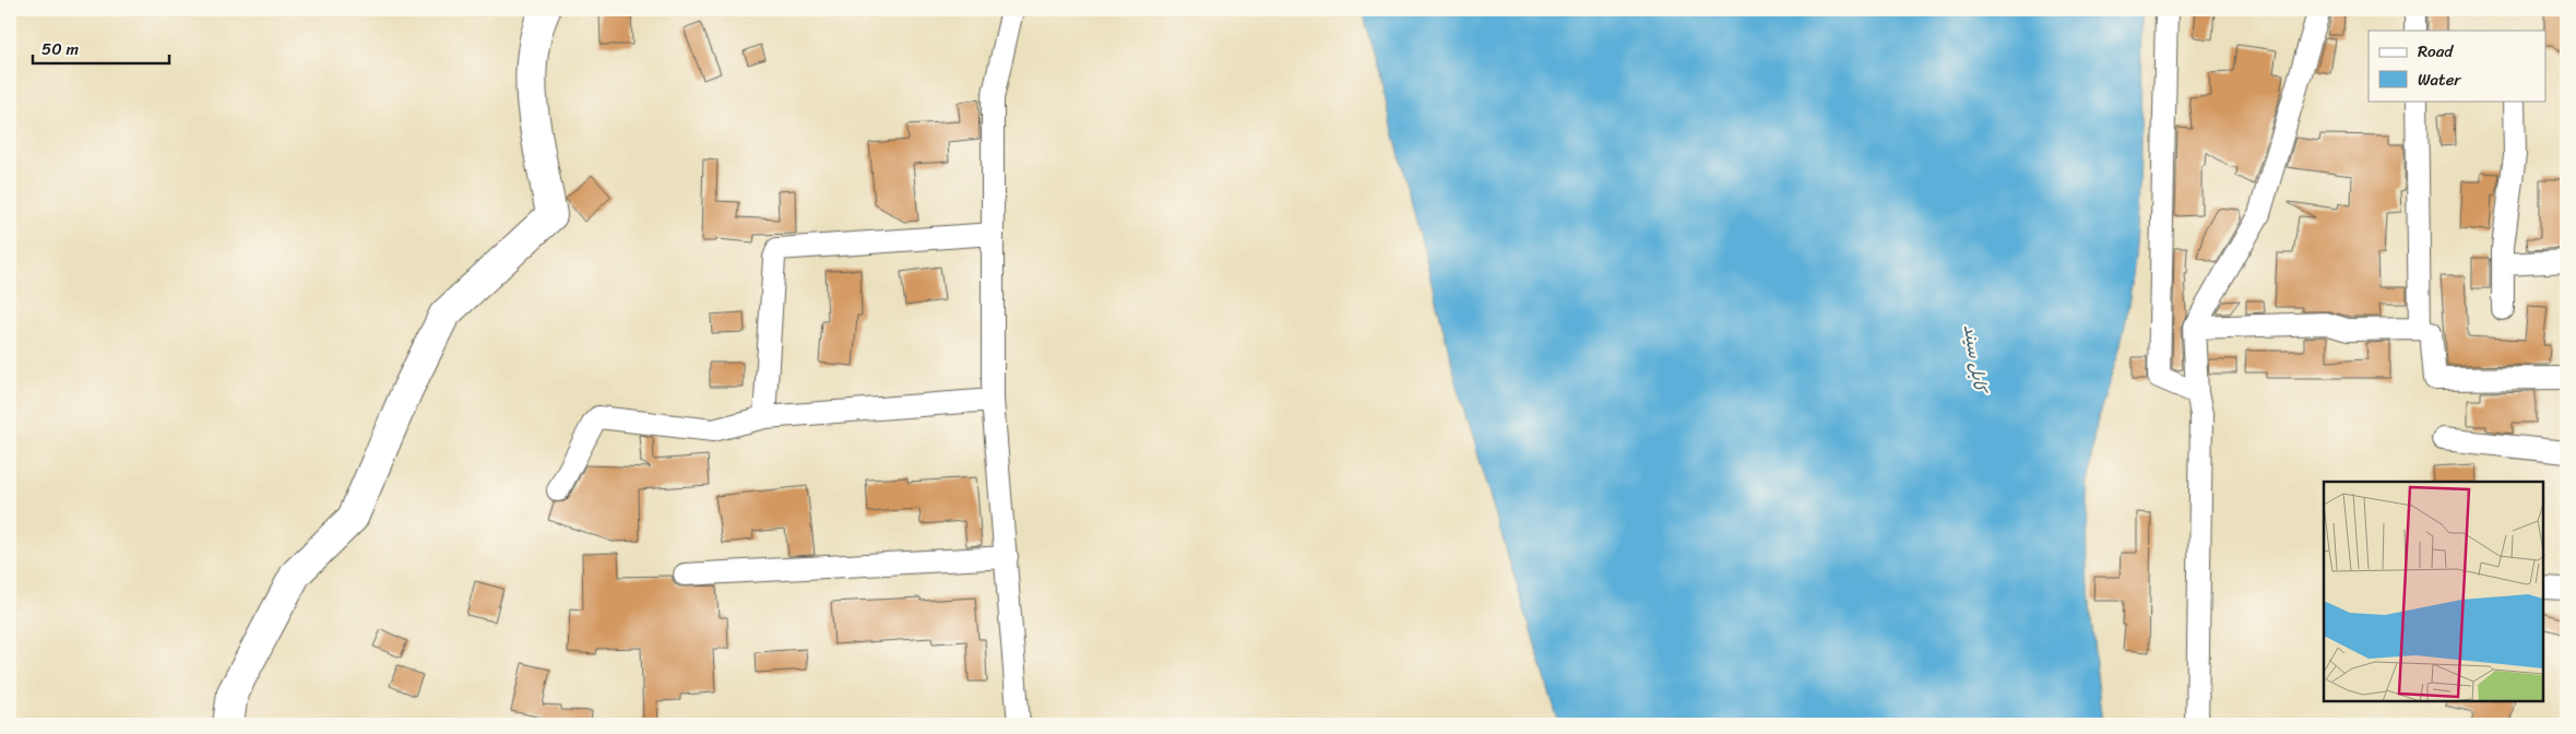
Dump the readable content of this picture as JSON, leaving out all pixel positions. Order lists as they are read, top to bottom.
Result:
{
  "water": ["کابل سيند"],
  "legend": ["Road", "Water"],
  "scale_bar": "50 m"
}
